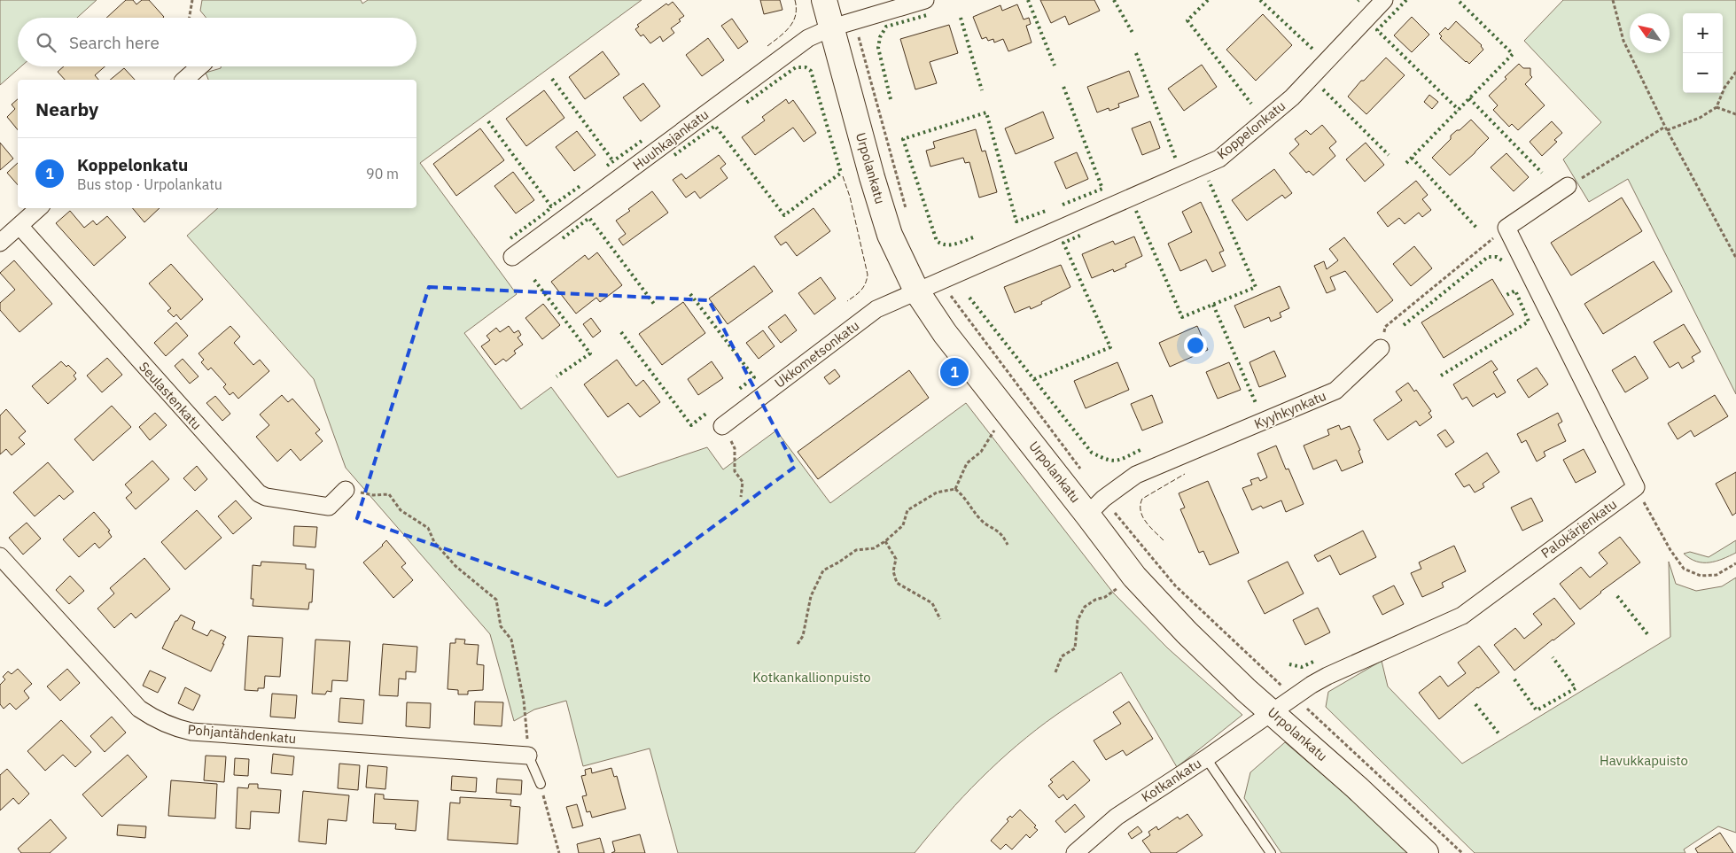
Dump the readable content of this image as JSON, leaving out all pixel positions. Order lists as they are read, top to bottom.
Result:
{
  "streets": {
    "main road": ["Urpolankatu"],
    "street": [
      "Koppelonkatu",
      "Huuhkajankatu",
      "Ukkometsonkatu",
      "Seulastenkatu",
      "Kyyhkynkatu",
      "Palokärjenkatu",
      "Pohjantähdenkatu",
      "Kotkankatu"
    ]
  },
  "crossings": [
    ["Koppelonkatu", "Urpolankatu"],
    ["Koppelonkatu", "Ukkometsonkatu"],
    ["Huuhkajankatu", "Urpolankatu"],
    ["Urpolankatu", "Ukkometsonkatu"],
    ["Urpolankatu", "Kyyhkynkatu"],
    ["Urpolankatu", "Palokärjenkatu"],
    ["Urpolankatu", "Kotkankatu"],
    ["Palokärjenkatu", "Kotkankatu"]
  ],
  "parks": ["Kotkankallionpuisto", "Havukkapuisto"],
  "north": "top left",
  "page": {
    "map_buttons": ["+", "−"],
    "search": "Search here",
    "heading": "Nearby",
    "list": [
      {
        "mark": "1",
        "name": "Koppelonkatu",
        "note": "Bus stop · Urpolankatu",
        "value": "90 m"
      }
    ],
    "pins": "1"
  }
}
